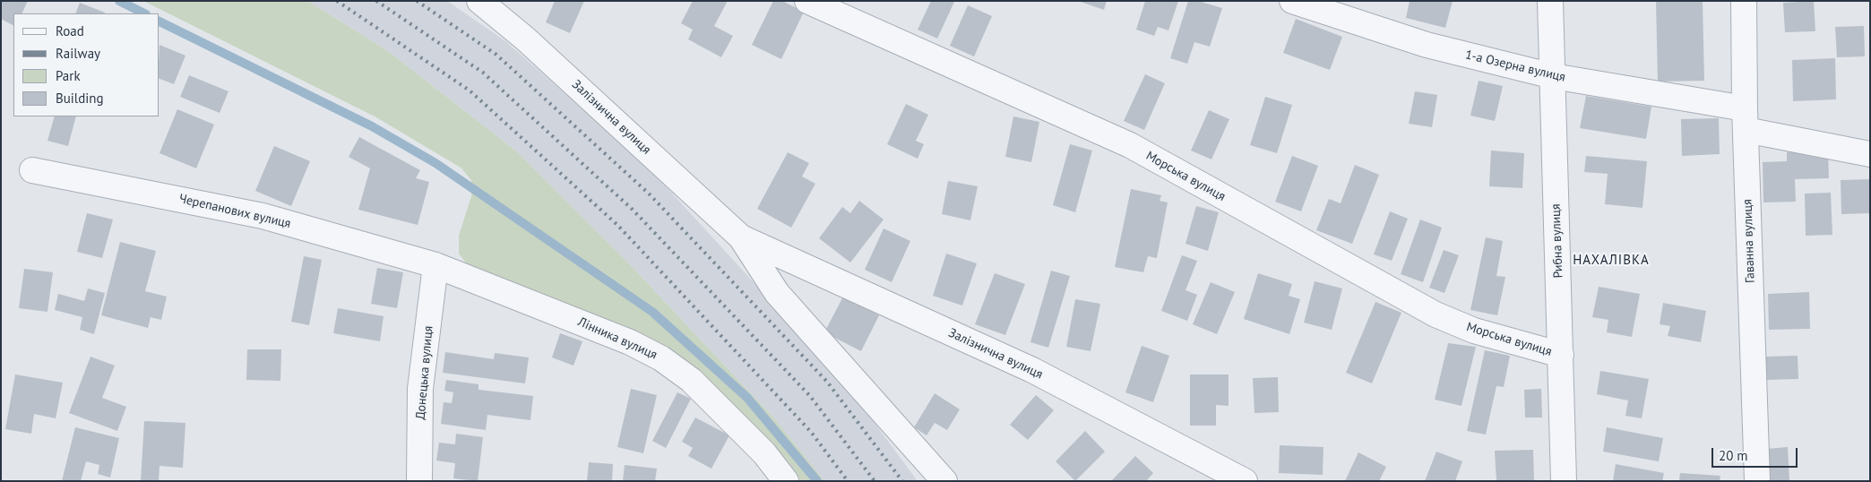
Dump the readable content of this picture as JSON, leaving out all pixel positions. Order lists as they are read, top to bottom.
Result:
{
  "streets": {
    "street": [
      "1-а Озерна вулиця",
      "Залізнична вулиця",
      "Морська вулиця",
      "Черепанових вулиця",
      "Рибна вулиця",
      "Гаванна вулиця",
      "Лінника вулиця",
      "Донецька вулиця"
    ]
  },
  "crossings": [
    ["1-а Озерна вулиця", "Рибна вулиця"],
    ["1-а Озерна вулиця", "Гаванна вулиця"],
    ["Морська вулиця", "Рибна вулиця"],
    ["Черепанових вулиця", "Лінника вулиця"],
    ["Черепанових вулиця", "Донецька вулиця"],
    ["Лінника вулиця", "Донецька вулиця"]
  ],
  "districts": ["НАХАЛІВКА"],
  "legend": [
    "Road",
    "Railway",
    "Park",
    "Building"
  ],
  "scale_bar": "20 m"
}
